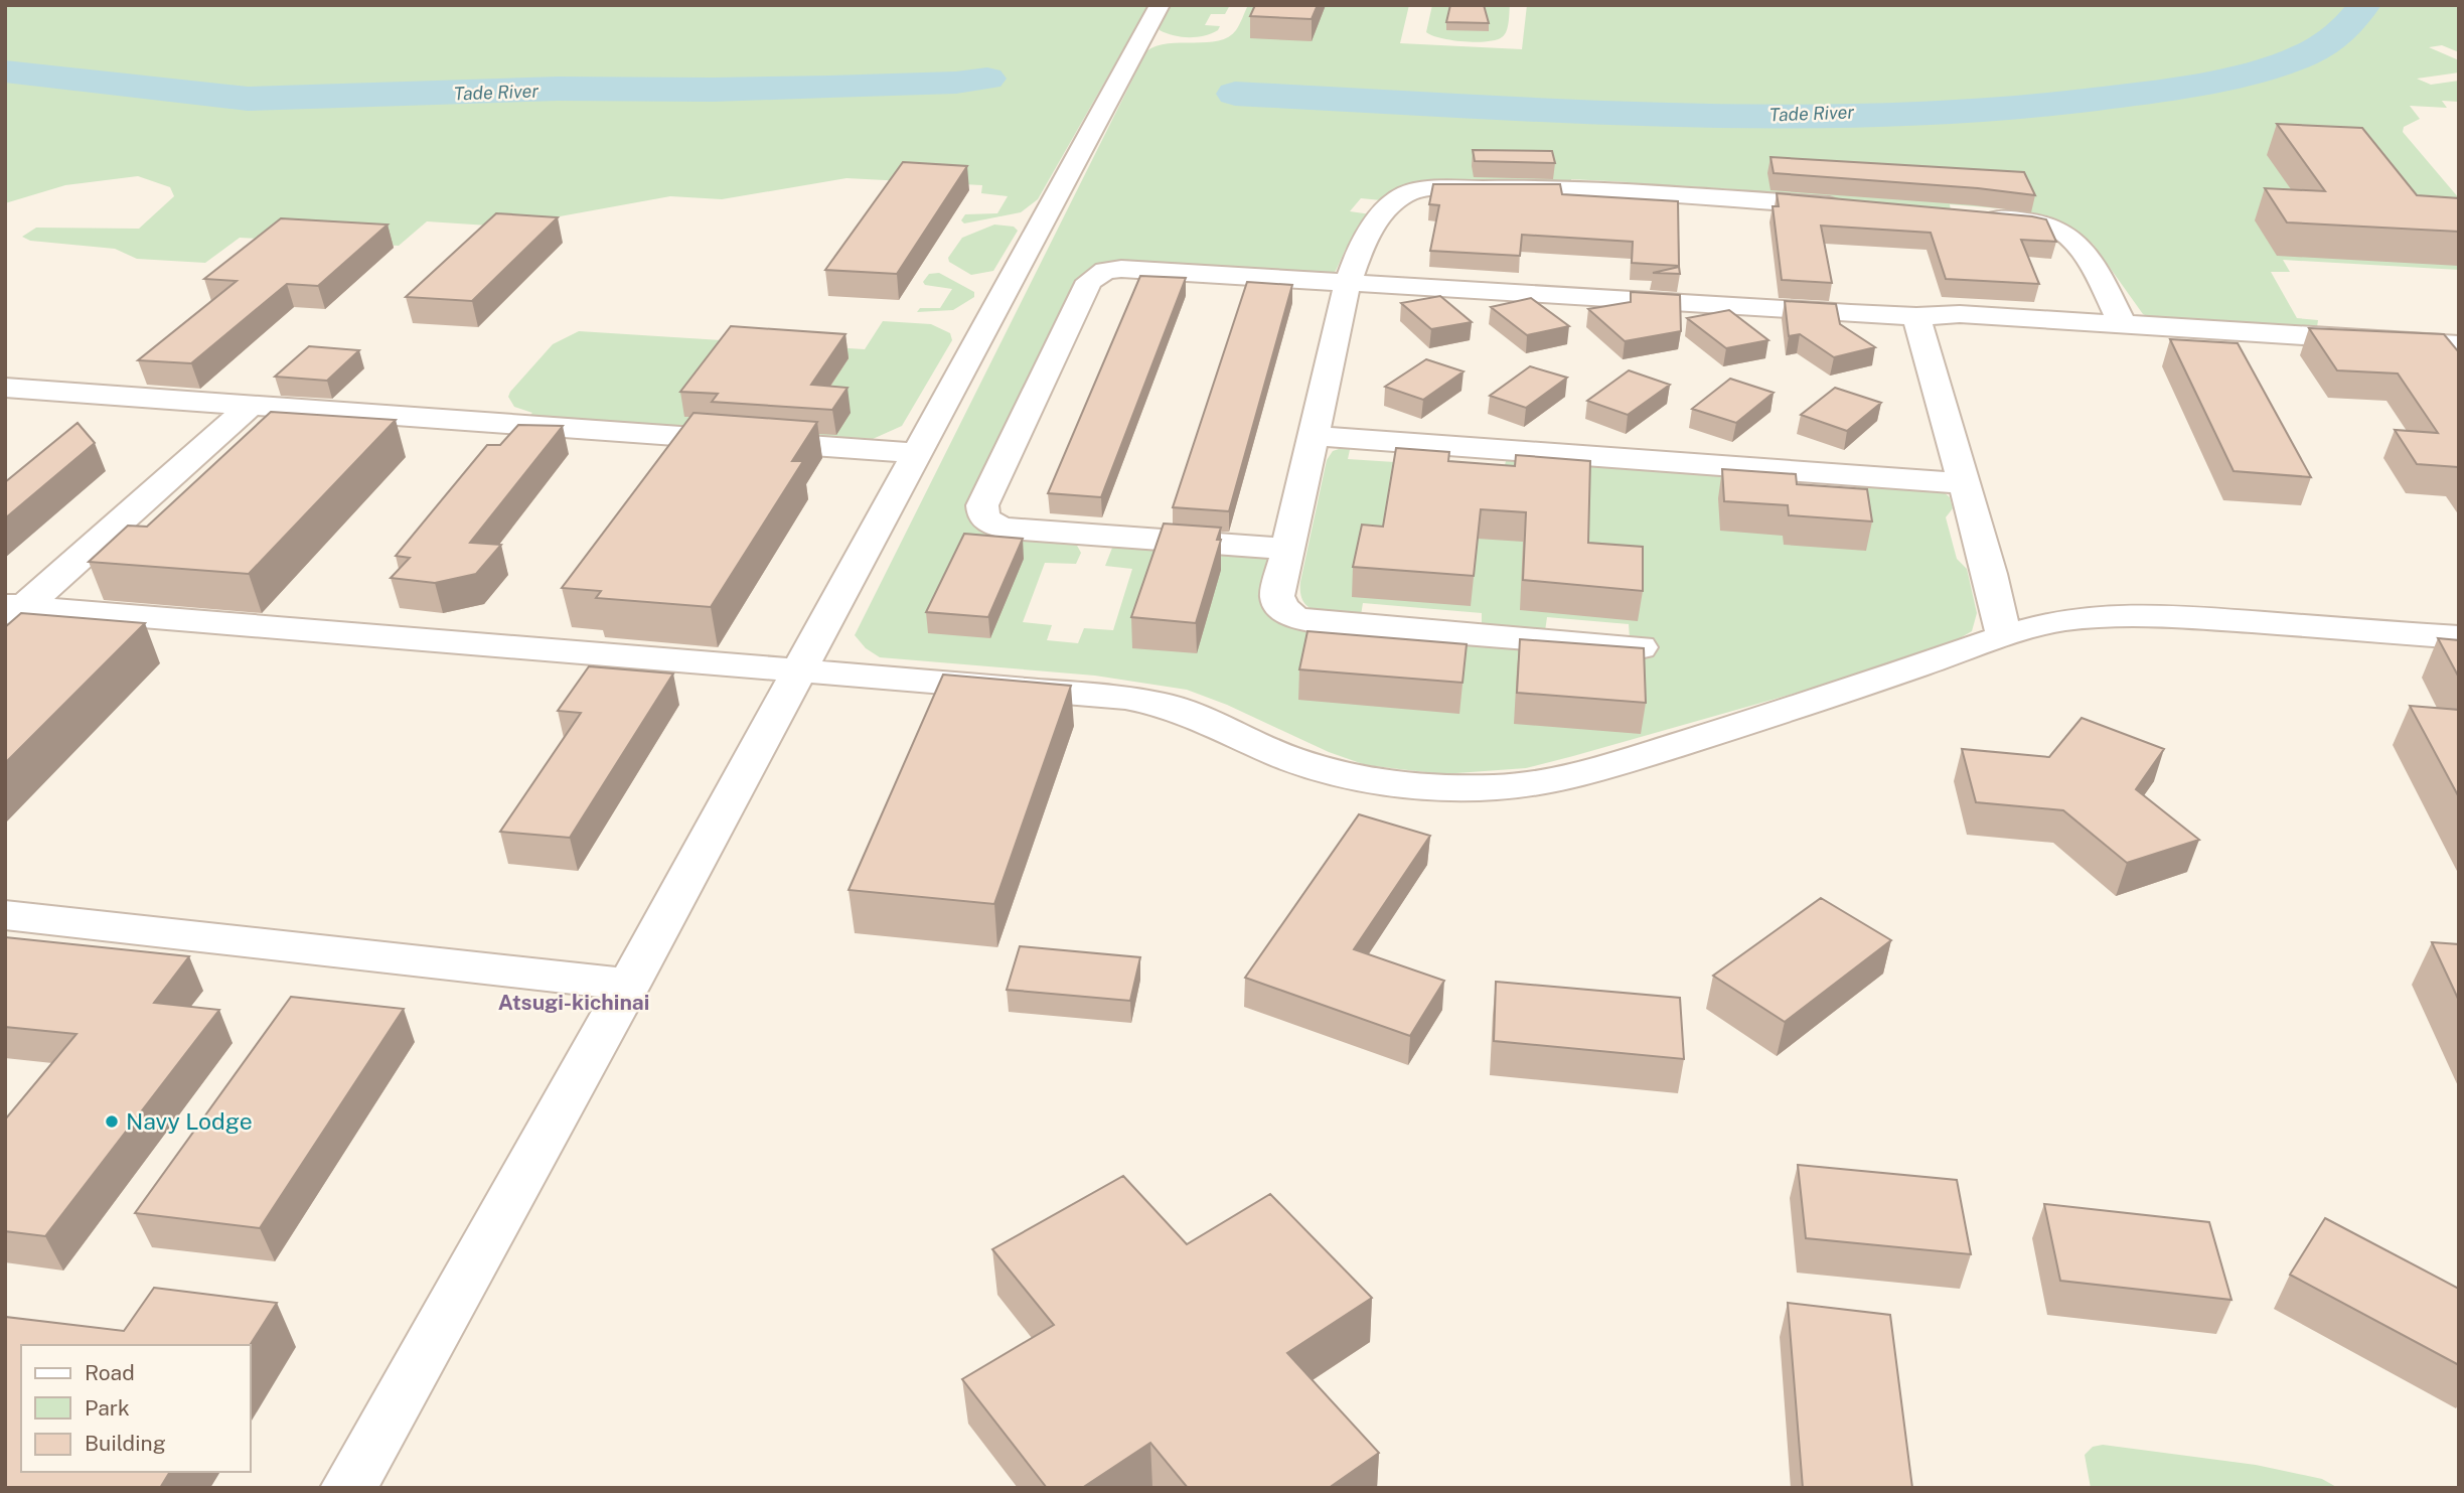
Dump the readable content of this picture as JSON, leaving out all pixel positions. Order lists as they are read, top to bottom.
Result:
{
  "districts": ["Atsugi-kichinai"],
  "water": ["Tade River"],
  "places": ["Navy Lodge"],
  "legend": ["Road", "Park", "Building"]
}
